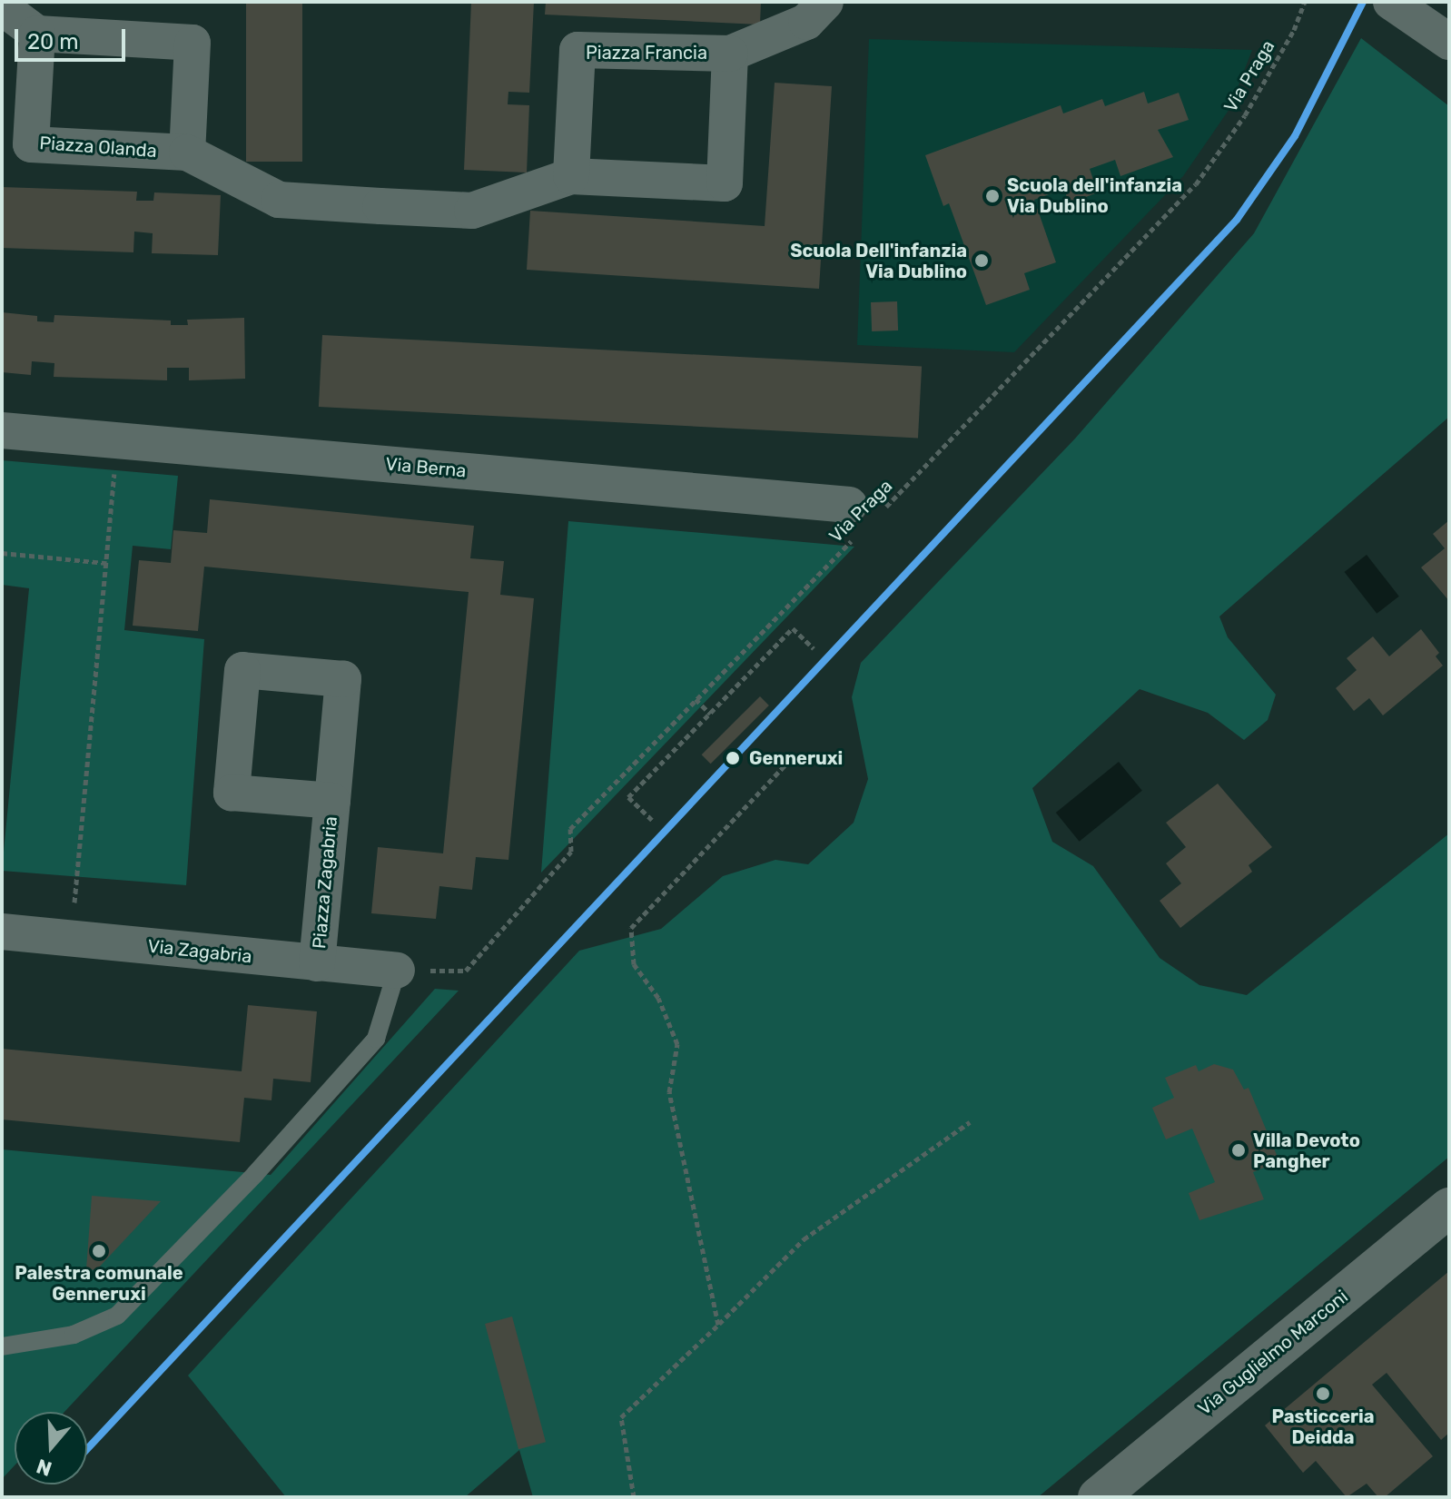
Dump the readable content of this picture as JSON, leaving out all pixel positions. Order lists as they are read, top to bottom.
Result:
{
  "streets": {
    "main road": ["Via Guglielmo Marconi"],
    "street": [
      "Piazza Francia",
      "Piazza Olanda",
      "Via Berna",
      "Piazza Zagabria",
      "Via Zagabria"
    ],
    "path": ["Via Praga"]
  },
  "crossings": [
    ["Piazza Francia", "Piazza Olanda"],
    ["Via Praga", "Via Berna"],
    ["Via Praga", "Via Zagabria"],
    ["Piazza Zagabria", "Via Zagabria"]
  ],
  "places": [
    "Scuola dell'infanzia Via Dublino",
    "Scuola Dell'infanzia Via Dublino",
    "Genneruxi",
    "Villa Devoto Pangher",
    "Palestra comunale Genneruxi",
    "Pasticceria Deidda"
  ],
  "scale_bar": "20 m",
  "north": "bottom"
}
